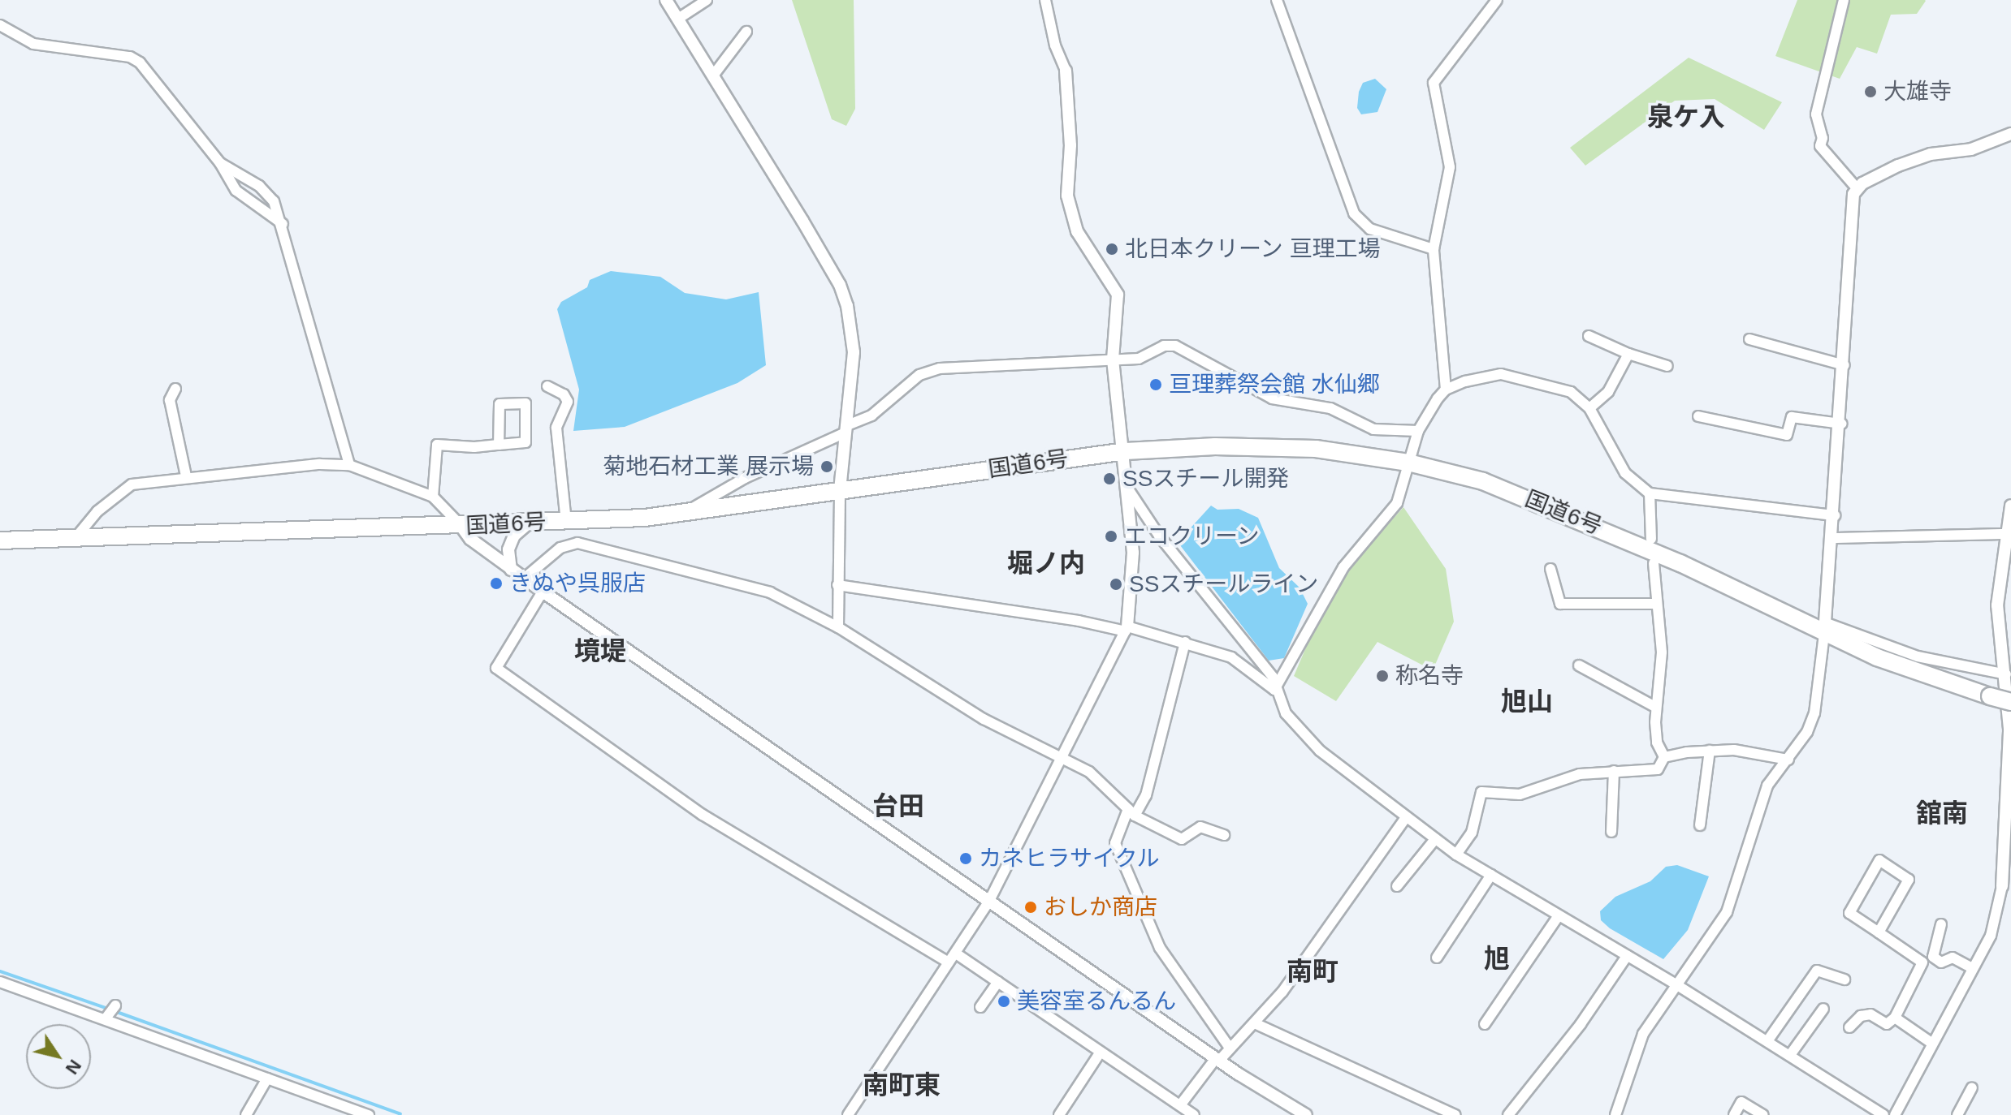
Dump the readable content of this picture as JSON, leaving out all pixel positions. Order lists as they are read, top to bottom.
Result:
{
  "streets": {
    "highway": ["国道6号"]
  },
  "districts": [
    "泉ケ入",
    "堀ノ内",
    "境堤",
    "旭山",
    "台田",
    "舘南",
    "旭",
    "南町",
    "南町東"
  ],
  "places": [
    "大雄寺",
    "北日本クリーン 亘理工場",
    "亘理葬祭会館 水仙郷",
    "菊地石材工業 展示場",
    "SSスチール開発",
    "エコクリーン",
    "きぬや呉服店",
    "SSスチールライン",
    "称名寺",
    "カネヒラサイクル",
    "おしか商店",
    "美容室るんるん"
  ],
  "north": "bottom right"
}
